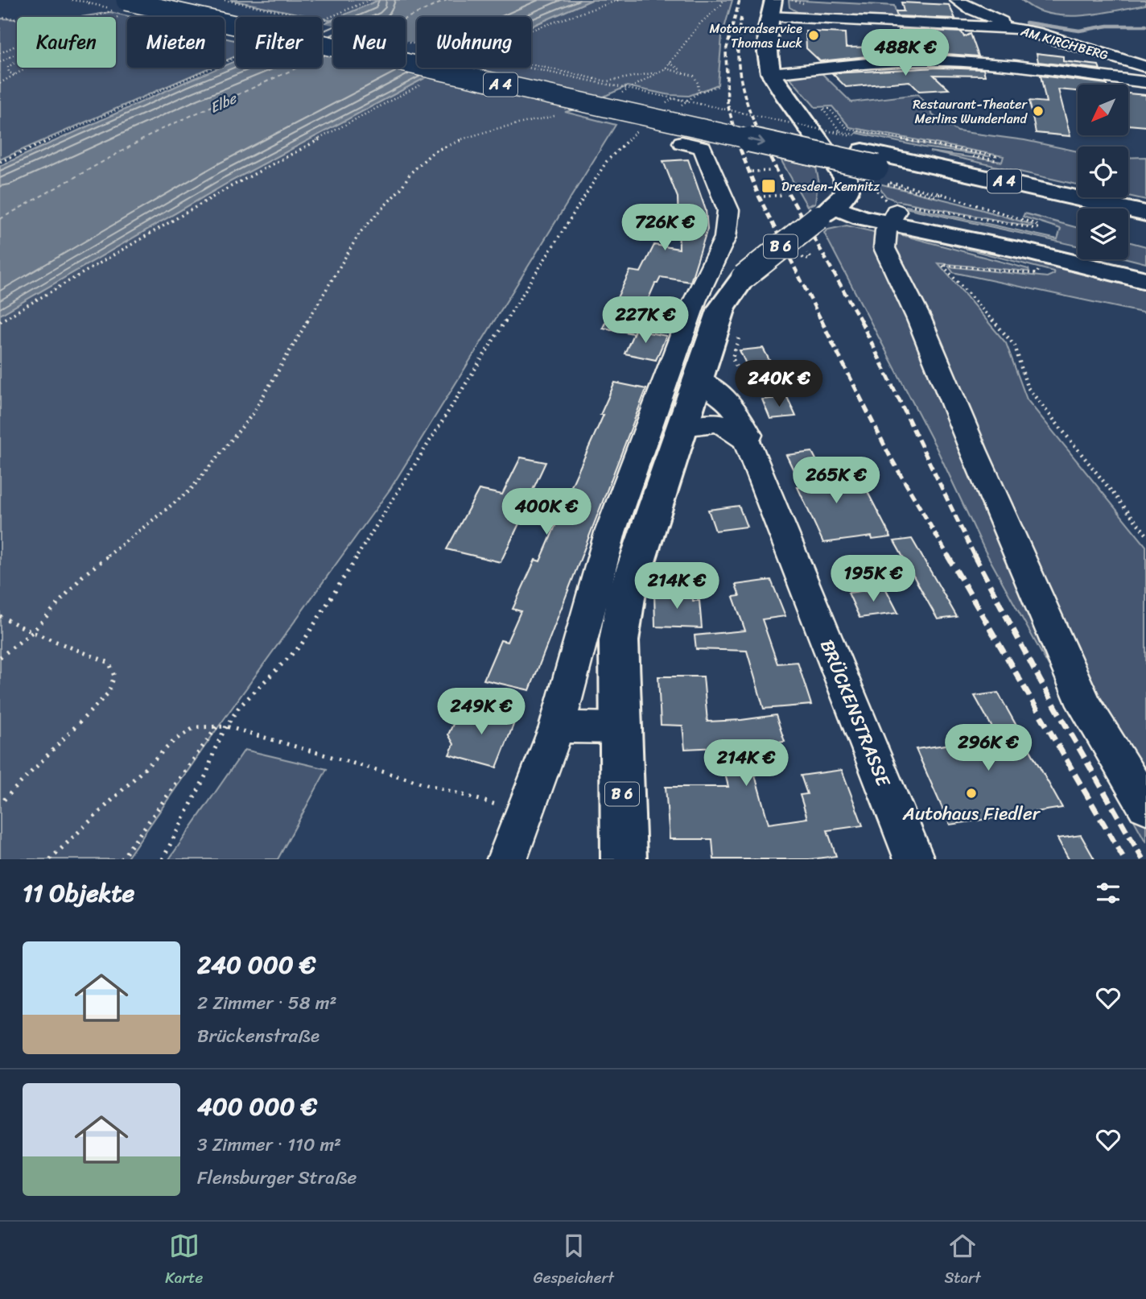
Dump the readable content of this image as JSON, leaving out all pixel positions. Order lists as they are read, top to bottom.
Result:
{
  "streets": {
    "main road": ["A 4", "B 6"],
    "street": ["AM KIRCHBERG", "BRÜCKENSTRASSE"]
  },
  "crossings": [
    ["B 6", "BRÜCKENSTRASSE"]
  ],
  "water": ["Elbe"],
  "places": {
    "other": ["Motorradservice Thomas Luck", "Restaurant-Theater Merlins Wunderland", "Autohaus Fiedler"],
    "transit": ["Dresden-Kemnitz"]
  },
  "north": "bottom left",
  "page": {
    "chip": [
      "Kaufen",
      "Mieten",
      "Filter",
      "Neu",
      "Wohnung"
    ],
    "price": [
      "488K €",
      "726K €",
      "227K €",
      "240K €",
      "265K €",
      "400K €",
      "195K €",
      "214K €",
      "249K €",
      "296K €",
      "214K €"
    ],
    "heading": "11 Objekte",
    "list": [
      {
        "name": "240 000 €",
        "note": "2 Zimmer · 58 m² · Brückenstraße"
      },
      {
        "name": "400 000 €",
        "note": "3 Zimmer · 110 m² · Flensburger Straße"
      }
    ],
    "tabs": ["Karte", "Gespeichert", "Start"]
  }
}
